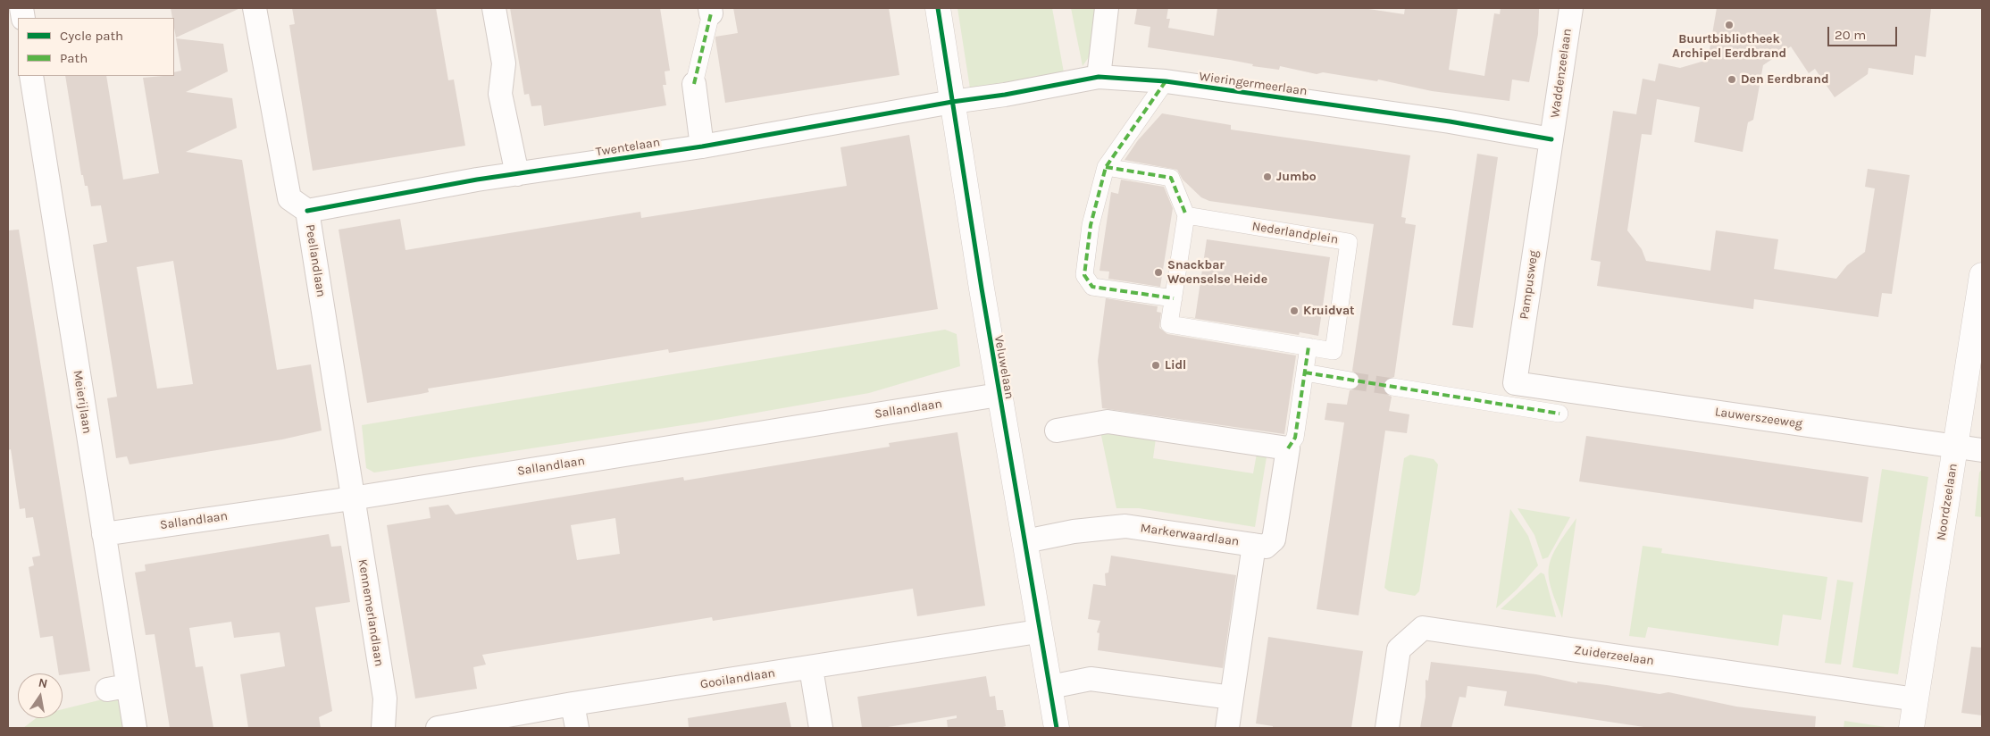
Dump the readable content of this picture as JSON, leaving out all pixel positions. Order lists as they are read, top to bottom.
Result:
{
  "streets": {
    "street": [
      "Waddenzeelaan",
      "Wieringermeerlaan",
      "Twentelaan",
      "Nederlandplein",
      "Peellandlaan",
      "Pampusweg",
      "Veluwelaan",
      "Meierijlaan",
      "Sallandlaan",
      "Lauwerszeeweg",
      "Noordzeelaan",
      "Markerwaardlaan",
      "Kennemerlandlaan",
      "Zuiderzeelaan",
      "Gooilandlaan"
    ]
  },
  "crossings": [
    ["Waddenzeelaan", "Wieringermeerlaan"],
    ["Waddenzeelaan", "Pampusweg"],
    ["Wieringermeerlaan", "Twentelaan"],
    ["Wieringermeerlaan", "Pampusweg"],
    ["Wieringermeerlaan", "Veluwelaan"],
    ["Twentelaan", "Peellandlaan"],
    ["Twentelaan", "Veluwelaan"],
    ["Peellandlaan", "Sallandlaan"],
    ["Peellandlaan", "Kennemerlandlaan"],
    ["Pampusweg", "Lauwerszeeweg"],
    ["Veluwelaan", "Sallandlaan"],
    ["Veluwelaan", "Markerwaardlaan"],
    ["Veluwelaan", "Gooilandlaan"],
    ["Meierijlaan", "Sallandlaan"],
    ["Sallandlaan", "Kennemerlandlaan"],
    ["Lauwerszeeweg", "Noordzeelaan"],
    ["Noordzeelaan", "Zuiderzeelaan"]
  ],
  "places": [
    "Buurtbibliotheek Archipel Eerdbrand",
    "Den Eerdbrand",
    "Jumbo",
    "Snackbar Woenselse Heide",
    "Kruidvat",
    "Lidl"
  ],
  "legend": ["Cycle path", "Path"],
  "scale_bar": "20 m",
  "north": "top"
}
